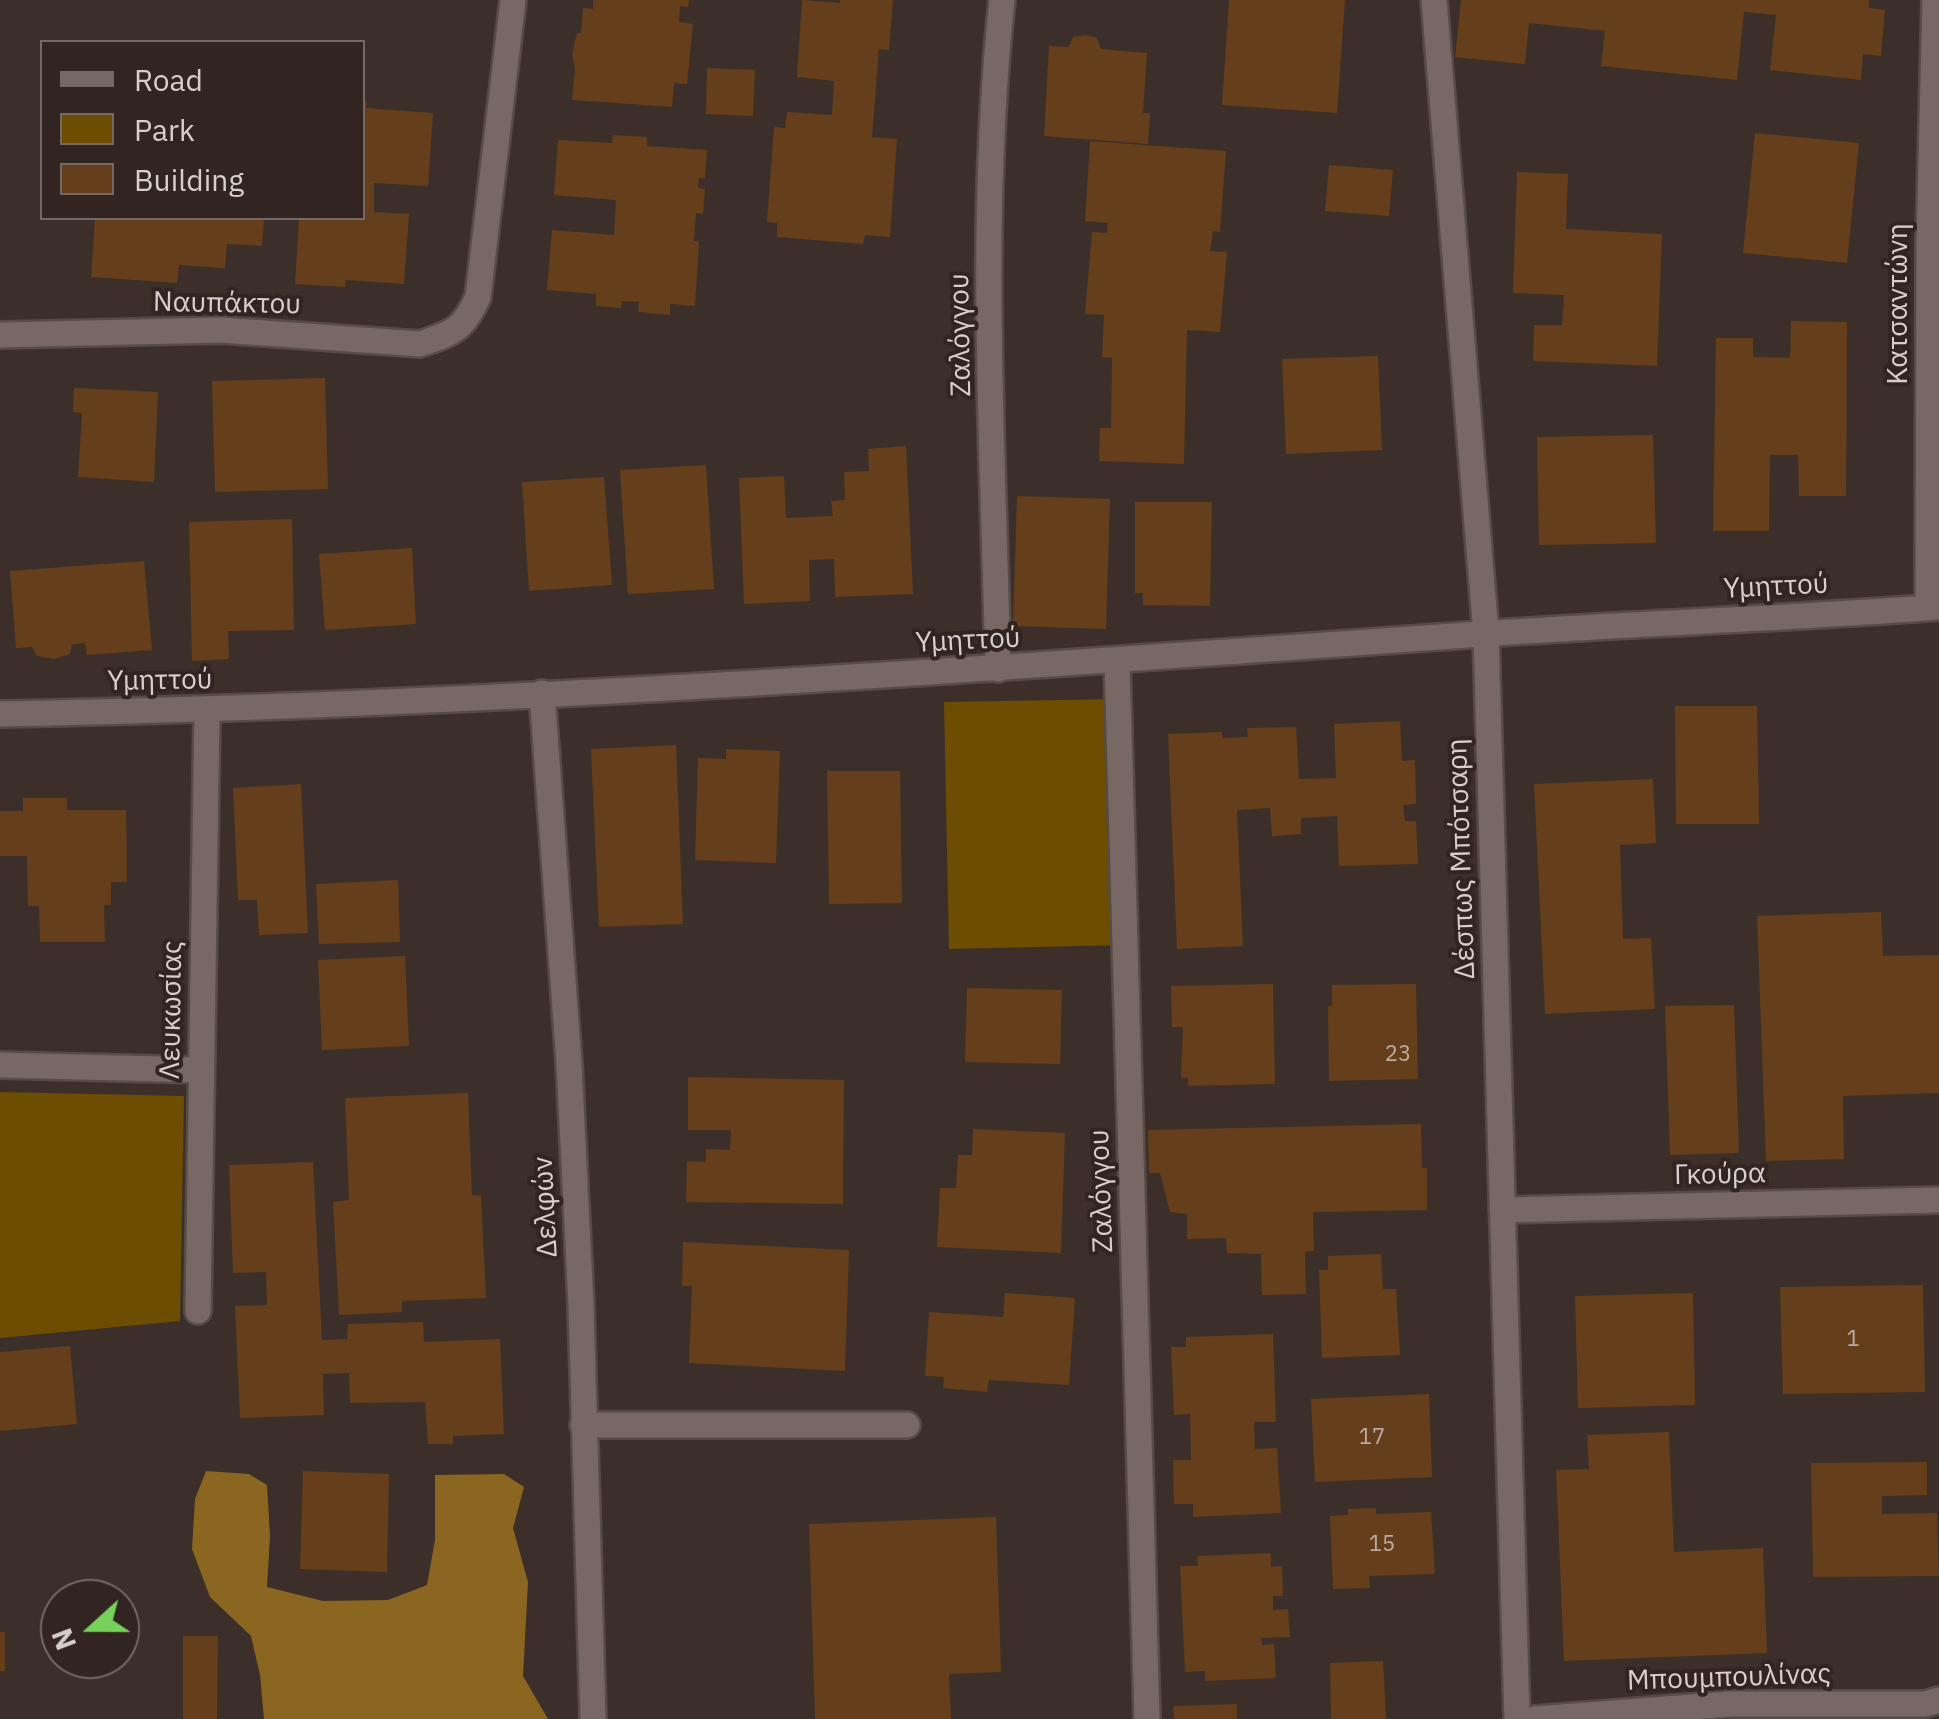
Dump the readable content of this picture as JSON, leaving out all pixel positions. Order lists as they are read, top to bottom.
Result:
{
  "streets": {
    "street": [
      "Ναυπάκτου",
      "Κατσαντώνη",
      "Ζαλόγγου",
      "Υμηττού",
      "Δέσπως Μπότσαρη",
      "Λευκωσίας",
      "Γκούρα",
      "Δελφών",
      "Μπουμπουλίνας"
    ]
  },
  "crossings": [
    ["Κατσαντώνη", "Υμηττού"],
    ["Ζαλόγγου", "Υμηττού"],
    ["Υμηττού", "Δέσπως Μπότσαρη"],
    ["Υμηττού", "Λευκωσίας"],
    ["Υμηττού", "Δελφών"],
    ["Δέσπως Μπότσαρη", "Γκούρα"]
  ],
  "house_numbers": [
    "23",
    "1",
    "17",
    "15"
  ],
  "legend": ["Road", "Park", "Building"],
  "north": "left"
}
